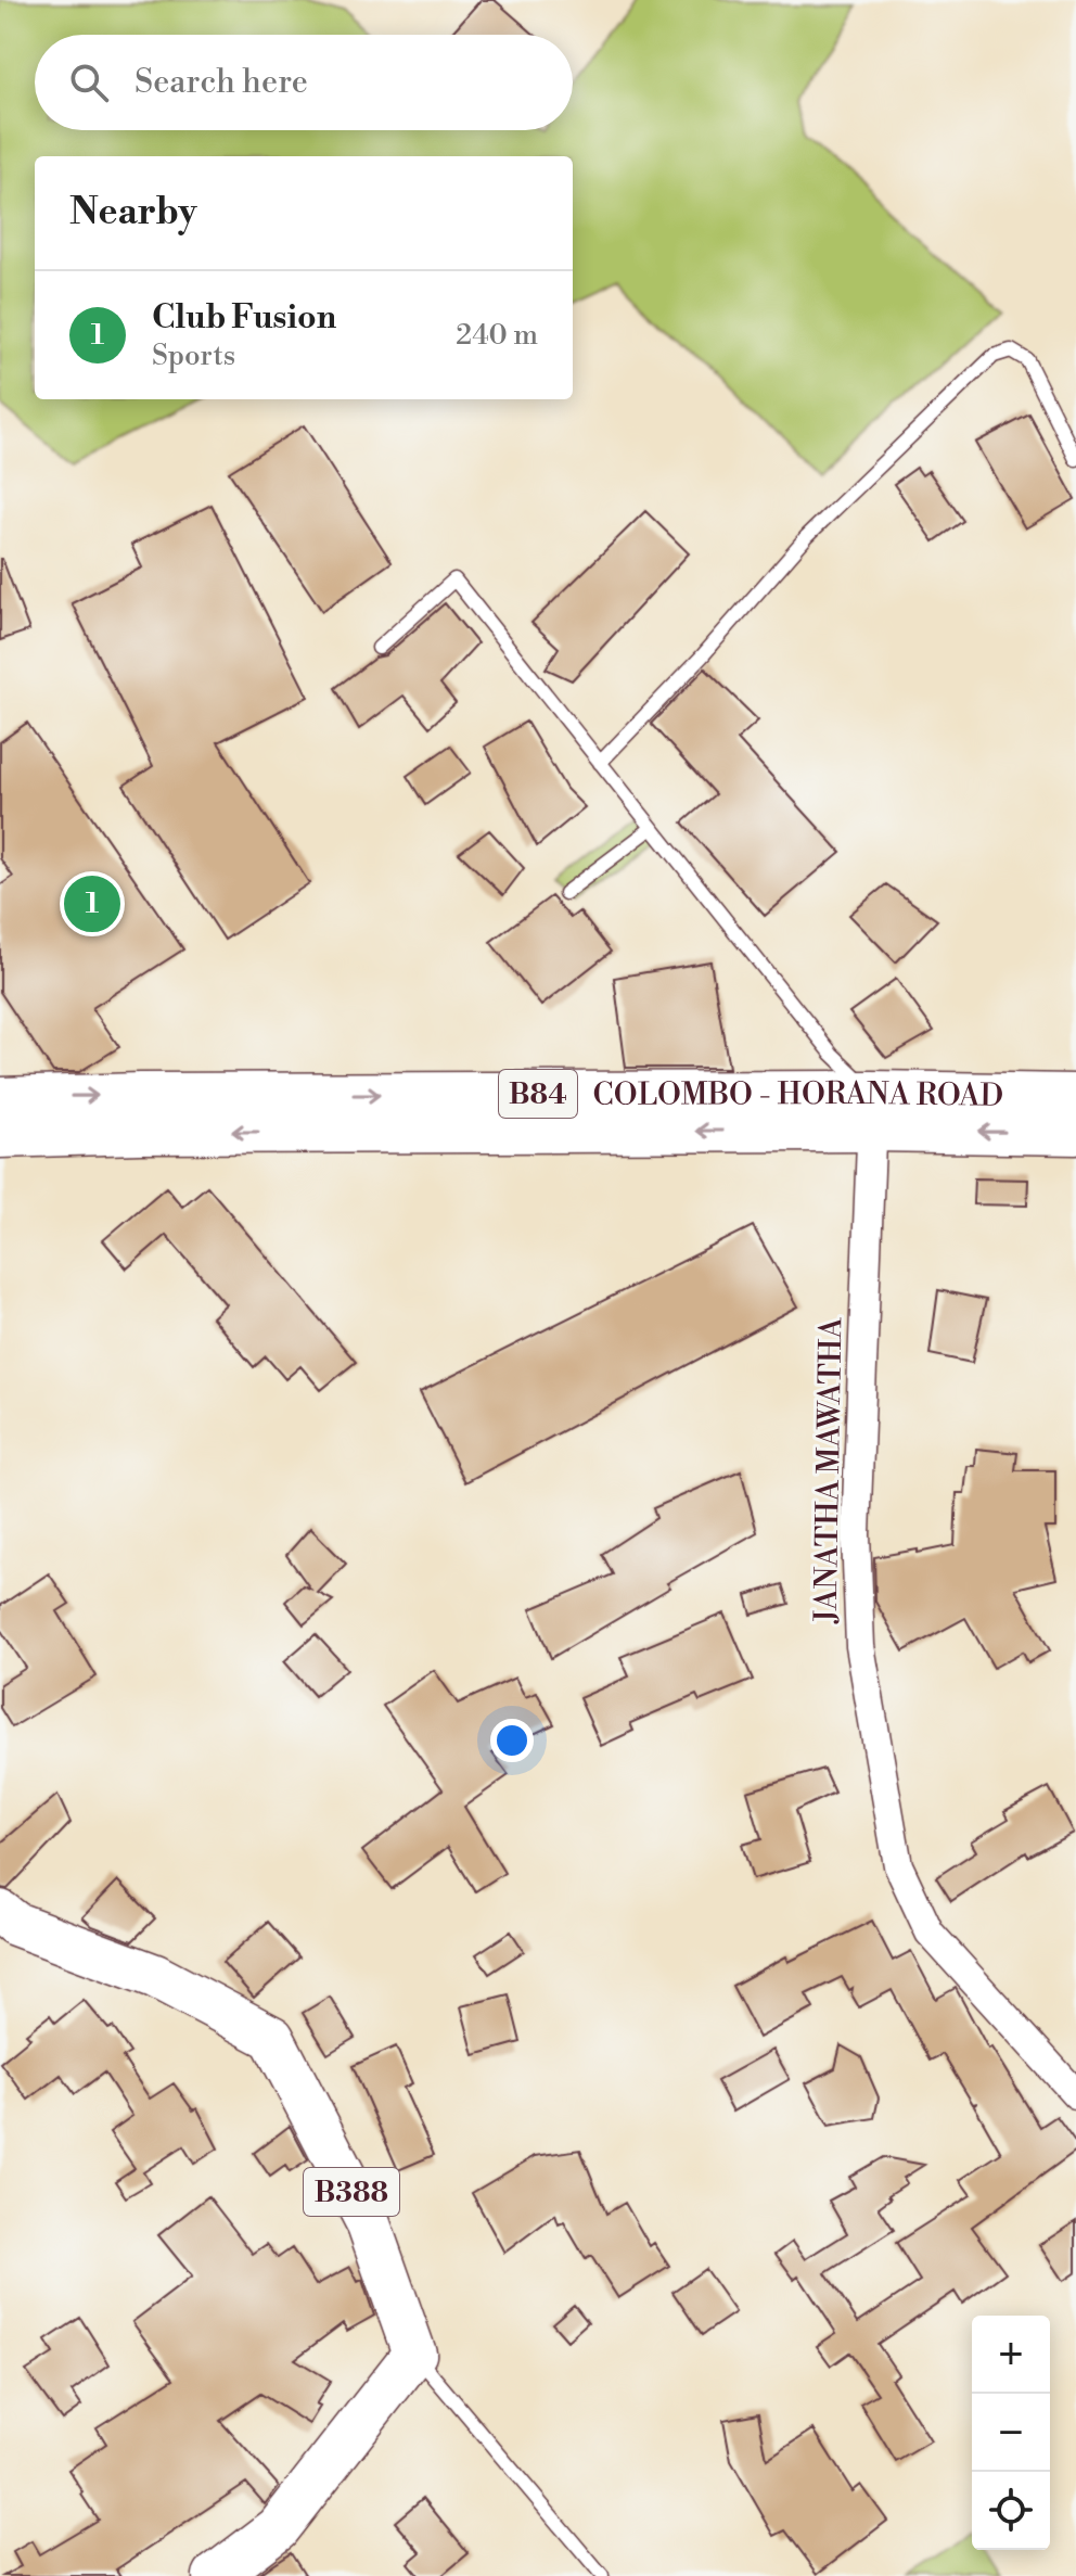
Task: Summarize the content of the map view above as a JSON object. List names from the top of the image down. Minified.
{"streets":{"main road":["B84","COLOMBO - HORANA ROAD","B388"],"street":["JANATHA MAWATHA"]},"crossings":[["COLOMBO - HORANA ROAD","JANATHA MAWATHA"]],"page":{"search":"Search here","heading":"Nearby","list":[{"mark":"1","name":"Club Fusion","note":"Sports","value":"240 m"}],"pins":"1","map_buttons":["+","−"]}}
